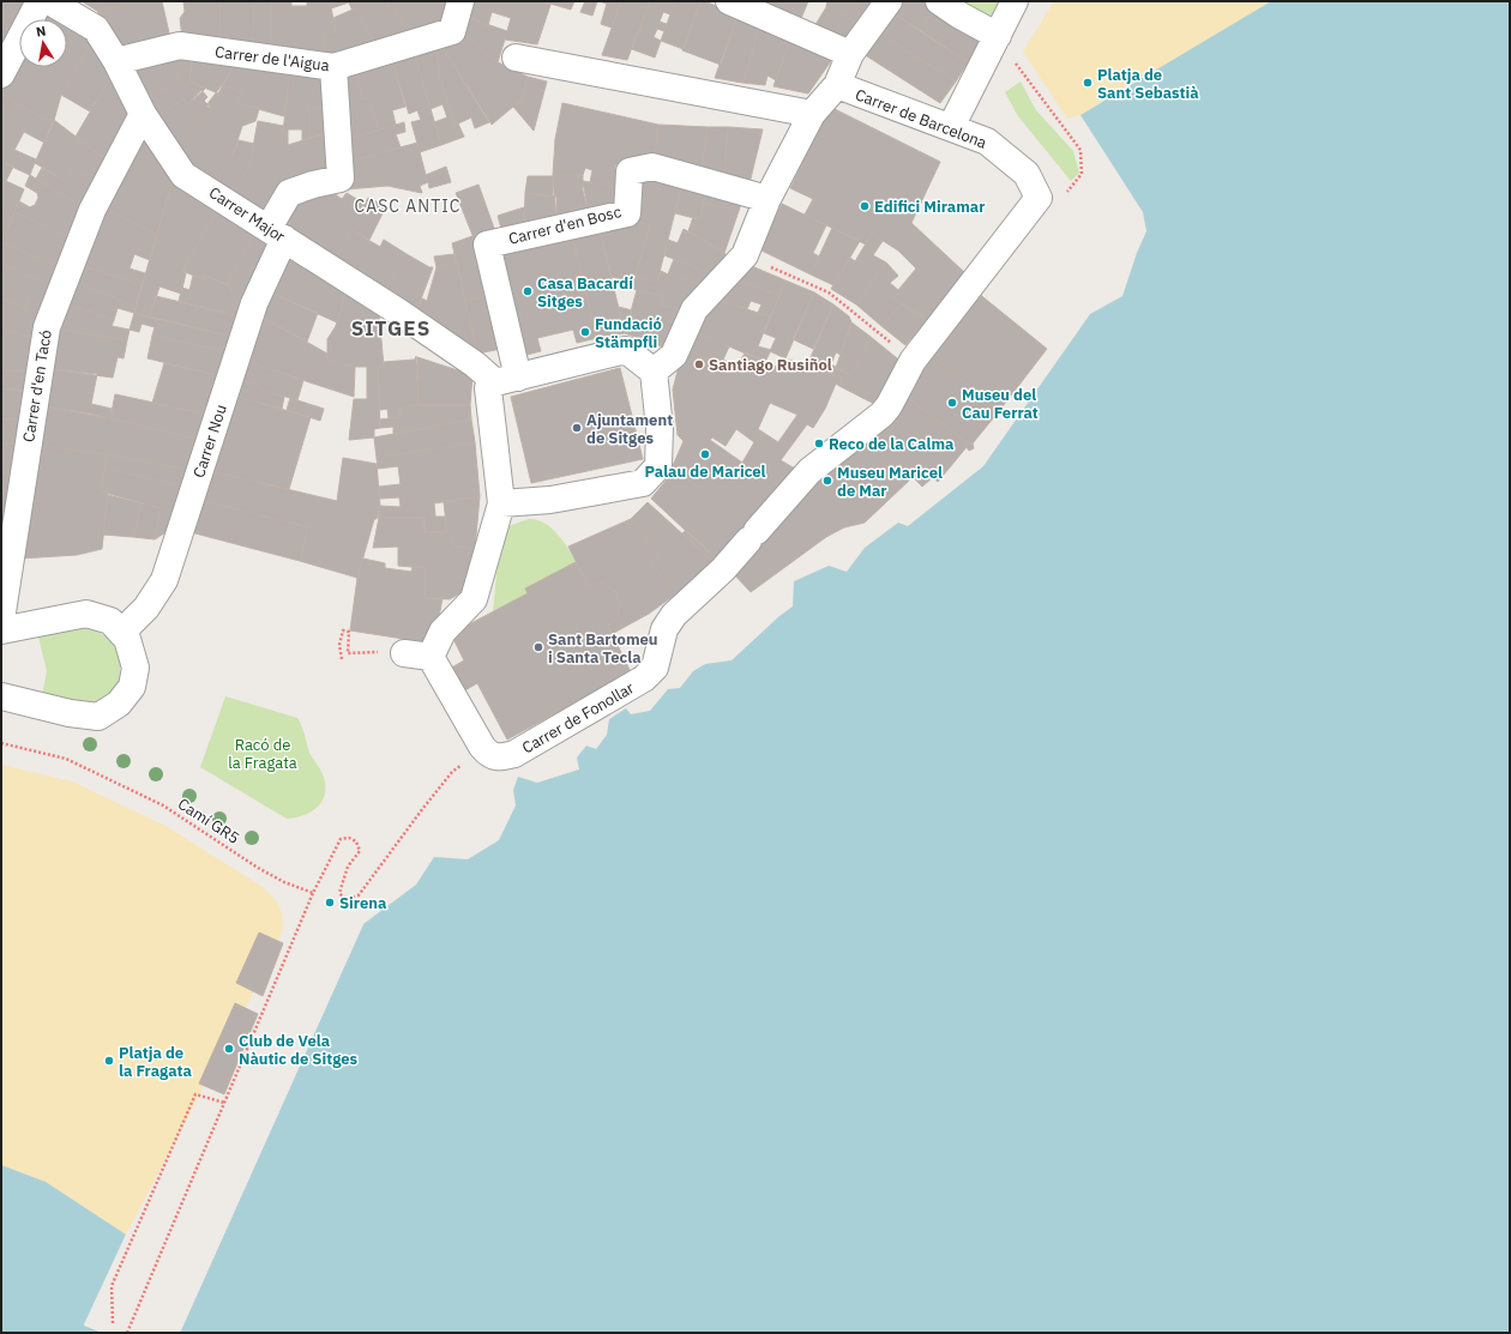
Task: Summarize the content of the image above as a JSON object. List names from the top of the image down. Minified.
{"streets":{"street":["Carrer de l'Aigua","Carrer de Barcelona","Carrer Major","Carrer d'en Bosc","Carrer d'en Tacó","Carrer Nou","Carrer de Fonollar"],"path":["Camí GR5"]},"crossings":[["Carrer de l'Aigua","Carrer Major"],["Carrer de l'Aigua","Carrer Nou"],["Carrer Major","Carrer d'en Bosc"],["Carrer Major","Carrer d'en Tacó"],["Carrer Major","Carrer Nou"]],"districts":["CASC ANTIC","SITGES"],"parks":["Racó de la Fragata"],"places":["Platja de Sant Sebastià","Edifici Miramar","Casa Bacardí Sitges","Fundació Stämpfli","Santiago Rusiñol","Museu del Cau Ferrat","Ajuntament de Sitges","Reco de la Calma","Palau de Maricel","Museu Maricel de Mar","Sant Bartomeu i Santa Tecla","Sirena","Club de Vela Nàutic de Sitges","Platja de la Fragata"],"north":"top"}
